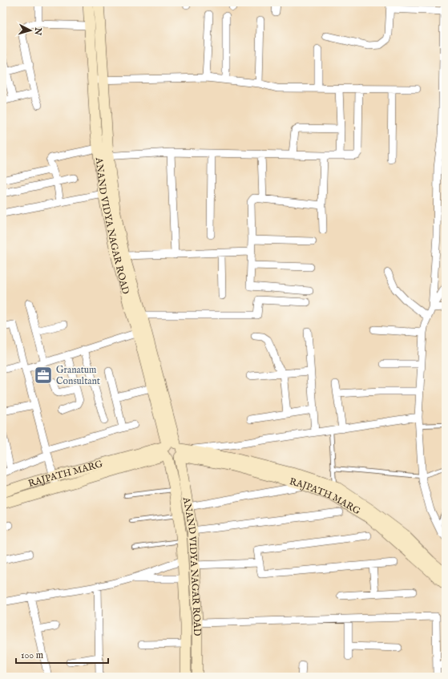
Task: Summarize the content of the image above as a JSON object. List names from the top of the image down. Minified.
{"streets":{"main road":["ANAND VIDYA NAGAR ROAD","RAJPATH MARG"]},"crossings":[["ANAND VIDYA NAGAR ROAD","RAJPATH MARG"]],"places":{"office":["Granatum Consultant"]},"scale_bar":"100 m","north":"right"}
